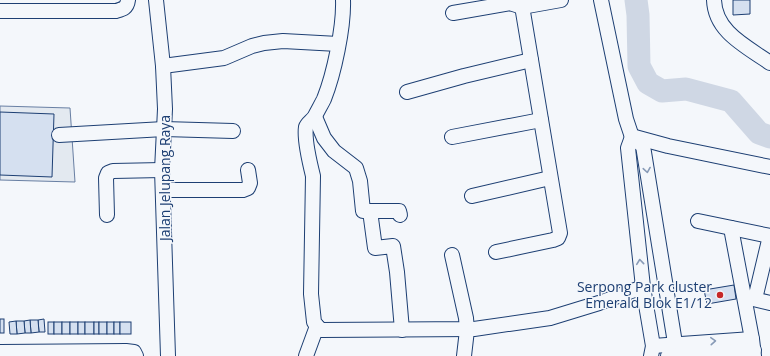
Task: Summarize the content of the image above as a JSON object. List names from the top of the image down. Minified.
{"streets":{"street":["Jalan Jelupang Raya"]},"places":["Serpong Park cluster Emerald Blok E1/12"]}
